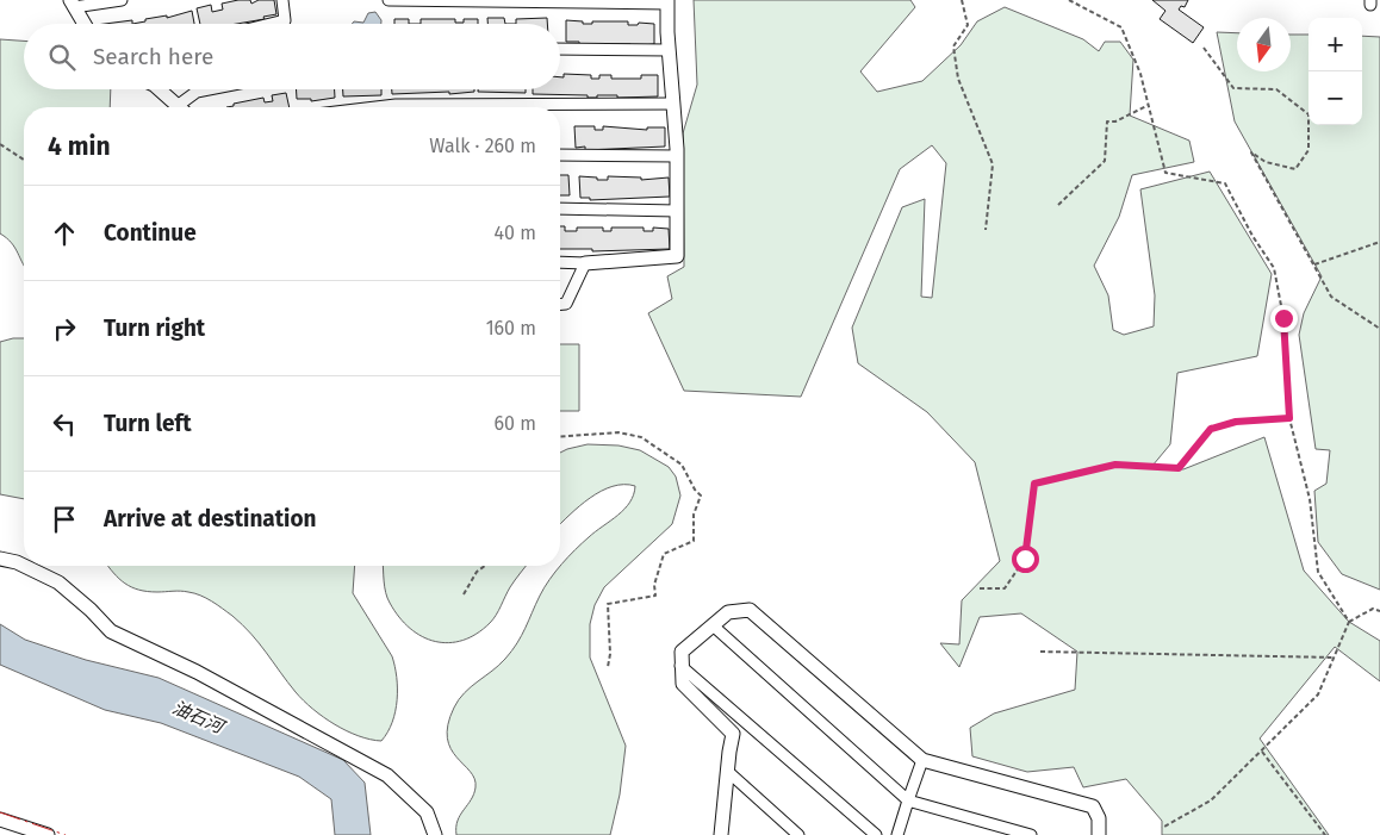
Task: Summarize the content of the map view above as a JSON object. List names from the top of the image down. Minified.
{"water":["油石河"],"north":"bottom","page":{"map_buttons":["+","−"],"search":"Search here","heading":["4 min","Walk · 260 m"],"list":[["Continue","40 m"],["Turn right","160 m"],["Turn left","60 m"],"Arrive at destination"]}}
